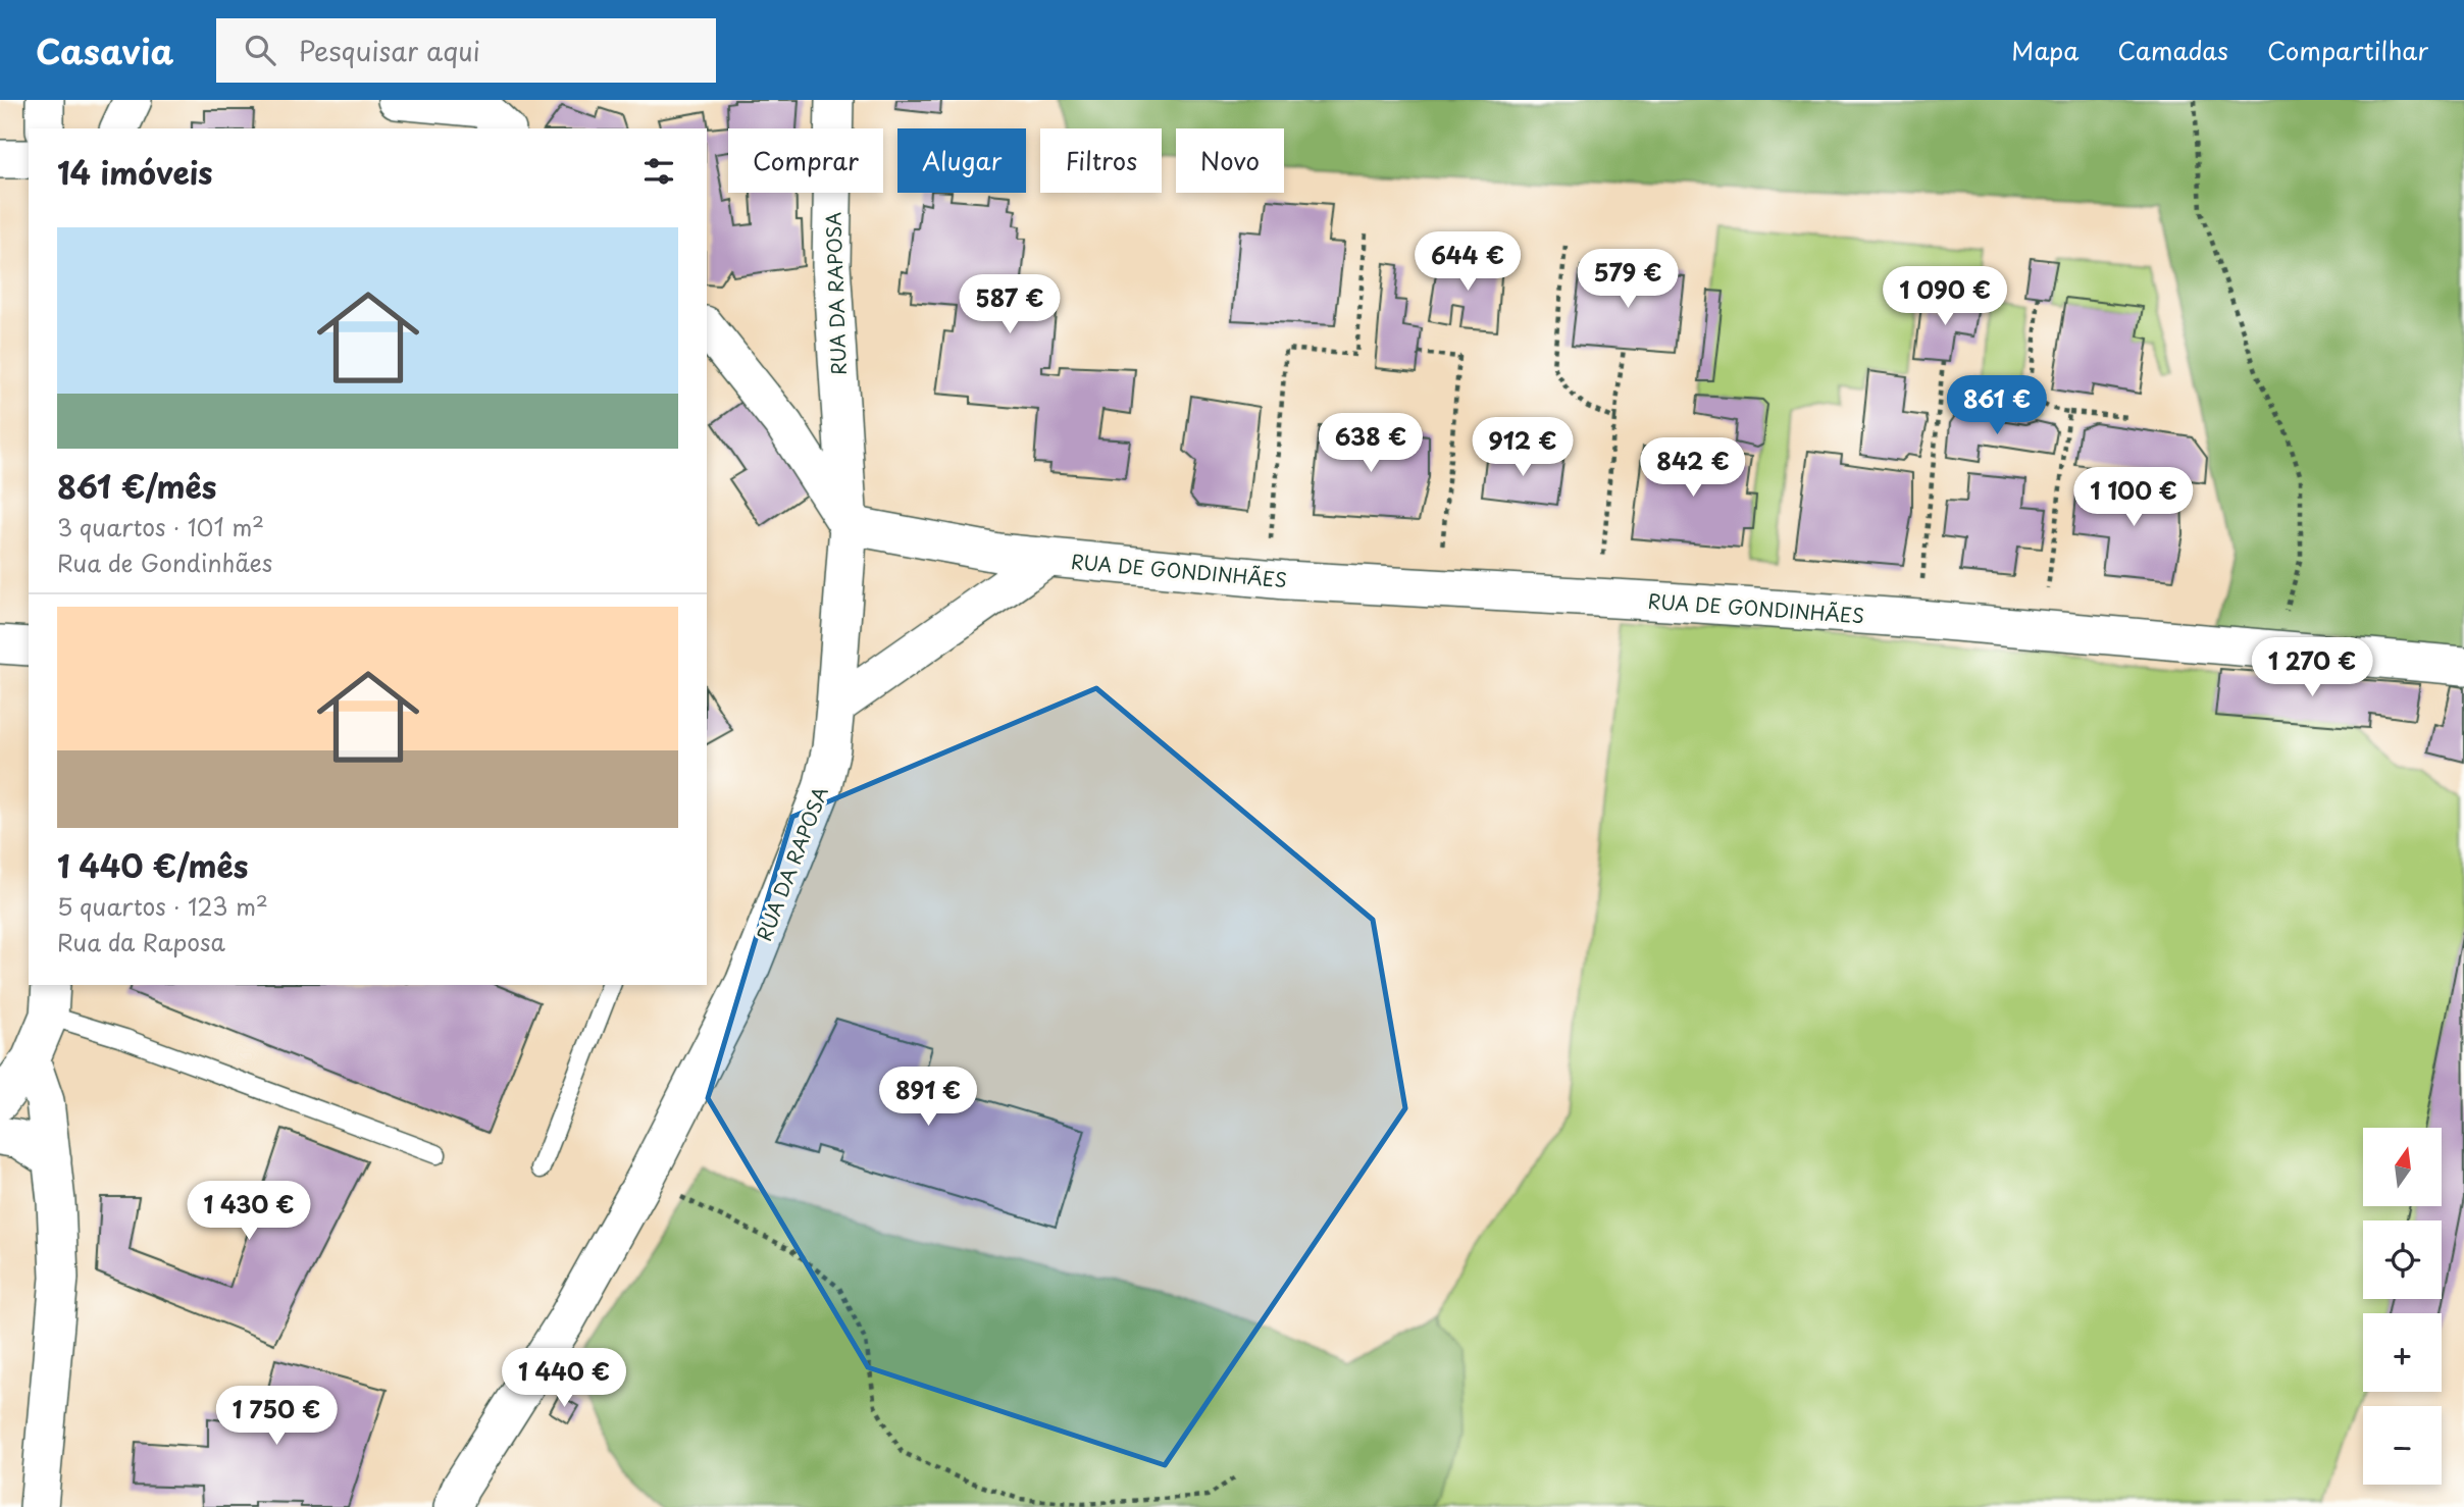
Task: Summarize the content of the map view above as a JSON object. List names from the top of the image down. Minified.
{"streets":{"street":["RUA DA RAPOSA","RUA DE GONDINHÃES"]},"crossings":[["RUA DA RAPOSA","RUA DE GONDINHÃES"]],"north":"top","page":{"header":"Casavia","search":"Pesquisar aqui","nav":["Mapa","Camadas","Compartilhar"],"chip":["Comprar","Alugar","Filtros","Novo"],"heading":"14 imóveis","list":[{"name":"861 €/mês","note":"3 quartos · 101 m² · Rua de Gondinhães"},{"name":"1 440 €/mês","note":"5 quartos · 123 m² · Rua da Raposa"}],"price":["644 €","579 €","1 090 €","587 €","861 €","638 €","912 €","842 €","1 100 €","1 270 €","891 €","1 430 €","1 440 €","1 750 €"],"map_buttons":["+","−"]}}
